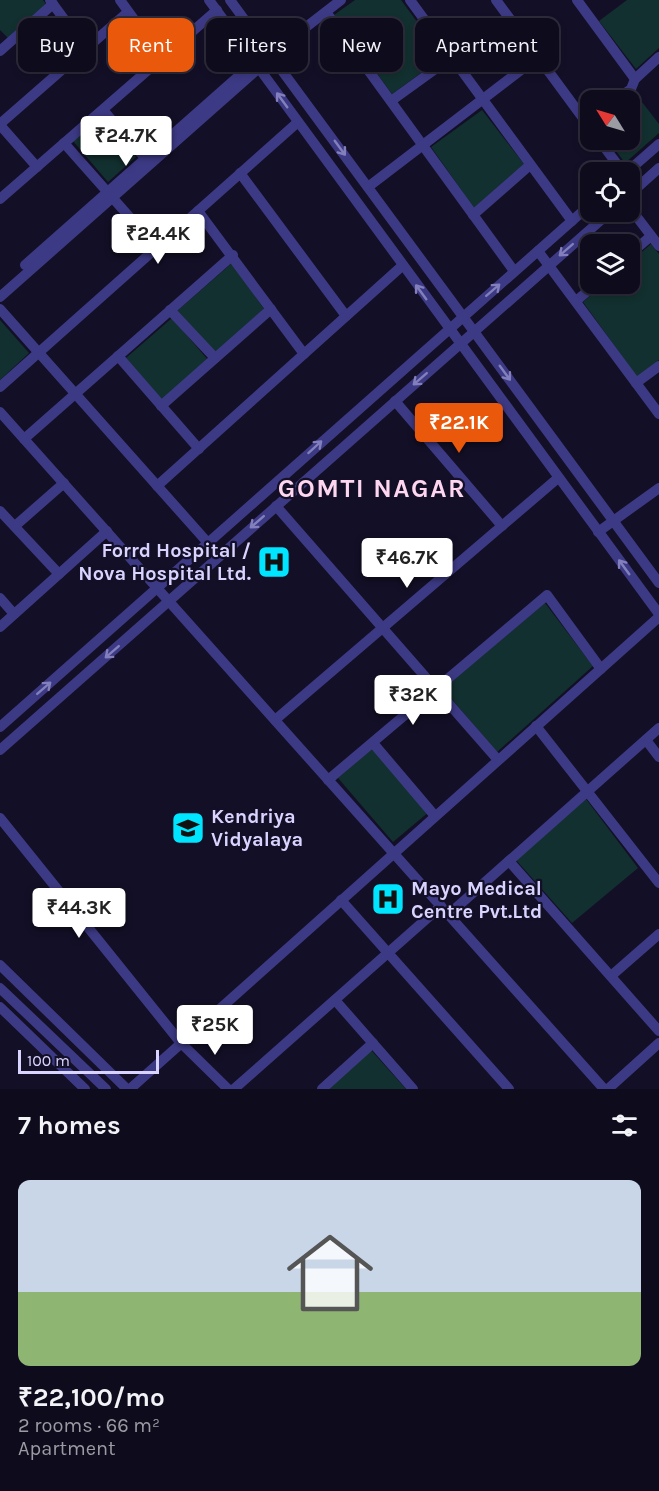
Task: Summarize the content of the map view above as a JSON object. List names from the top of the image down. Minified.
{"districts":["GOMTI NAGAR"],"places":{"hospital":["Forrd Hospital / Nova Hospital Ltd.","Mayo Medical Centre Pvt.Ltd"],"school or university":["Kendriya Vidyalaya"]},"scale_bar":"100 m","north":"top left","page":{"chip":["Buy","Rent","Filters","New","Apartment"],"price":["₹24.7K","₹24.4K","₹22.1K","₹46.7K","₹32K","₹44.3K","₹25K"],"scale":"100 m","heading":"7 homes","list":[{"name":"₹22,100/mo","note":"2 rooms · 66 m² · Apartment"}]}}
